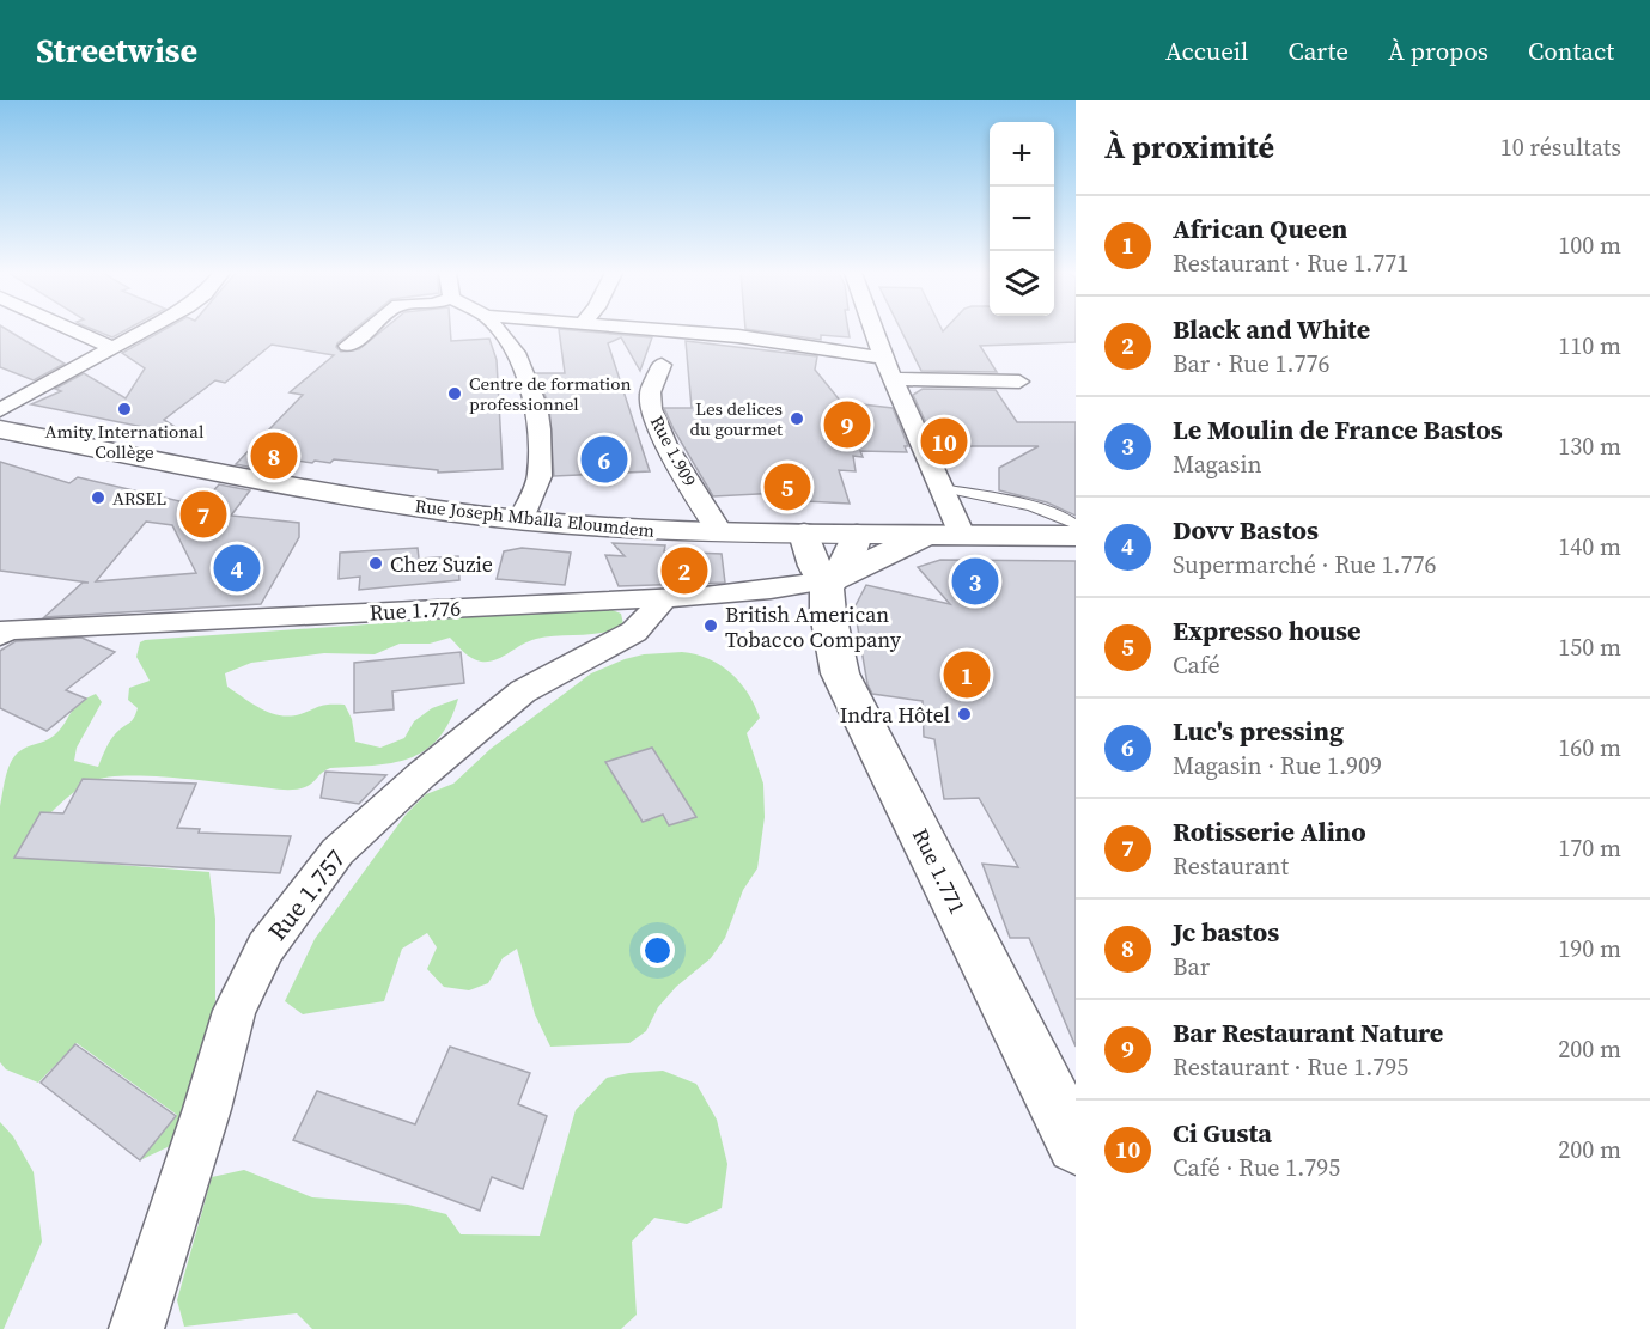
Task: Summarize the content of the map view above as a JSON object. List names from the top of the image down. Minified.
{"streets":{"main road":["Rue Joseph Mballa Eloumdem","Rue 1.771"],"street":["Rue 1.909","Rue 1.776","Rue 1.757"]},"crossings":[["Rue 1.909","Rue Joseph Mballa Eloumdem"],["Rue Joseph Mballa Eloumdem","Rue 1.771"],["Rue 1.776","Rue 1.771"],["Rue 1.776","Rue 1.757"]],"places":["Centre de formation professionnel","Amity International Collège","Les delices du gourmet","ARSEL","Chez Suzie","British American Tobacco Company","Indra Hôtel"],"page":{"header":"Streetwise","nav":["Accueil","Carte","À propos","Contact"],"heading":["À proximité","10 résultats"],"map_buttons":["+","−"],"list":[{"mark":"1","name":"African Queen","note":"Restaurant · Rue 1.771","value":"100 m"},{"mark":"2","name":"Black and White","note":"Bar · Rue 1.776","value":"110 m"},{"mark":"3","name":"Le Moulin de France Bastos","note":"Magasin","value":"130 m"},{"mark":"4","name":"Dovv Bastos","note":"Supermarché · Rue 1.776","value":"140 m"},{"mark":"5","name":"Expresso house","note":"Café","value":"150 m"},{"mark":"6","name":"Luc's pressing","note":"Magasin · Rue 1.909","value":"160 m"},{"mark":"7","name":"Rotisserie Alino","note":"Restaurant","value":"170 m"},{"mark":"8","name":"Jc bastos","note":"Bar","value":"190 m"},{"mark":"9","name":"Bar Restaurant Nature","note":"Restaurant · Rue 1.795","value":"200 m"},{"mark":"10","name":"Ci Gusta","note":"Café · Rue 1.795","value":"200 m"}],"pins":["9","10","8","6","5","7","4","2","3","1"]}}
